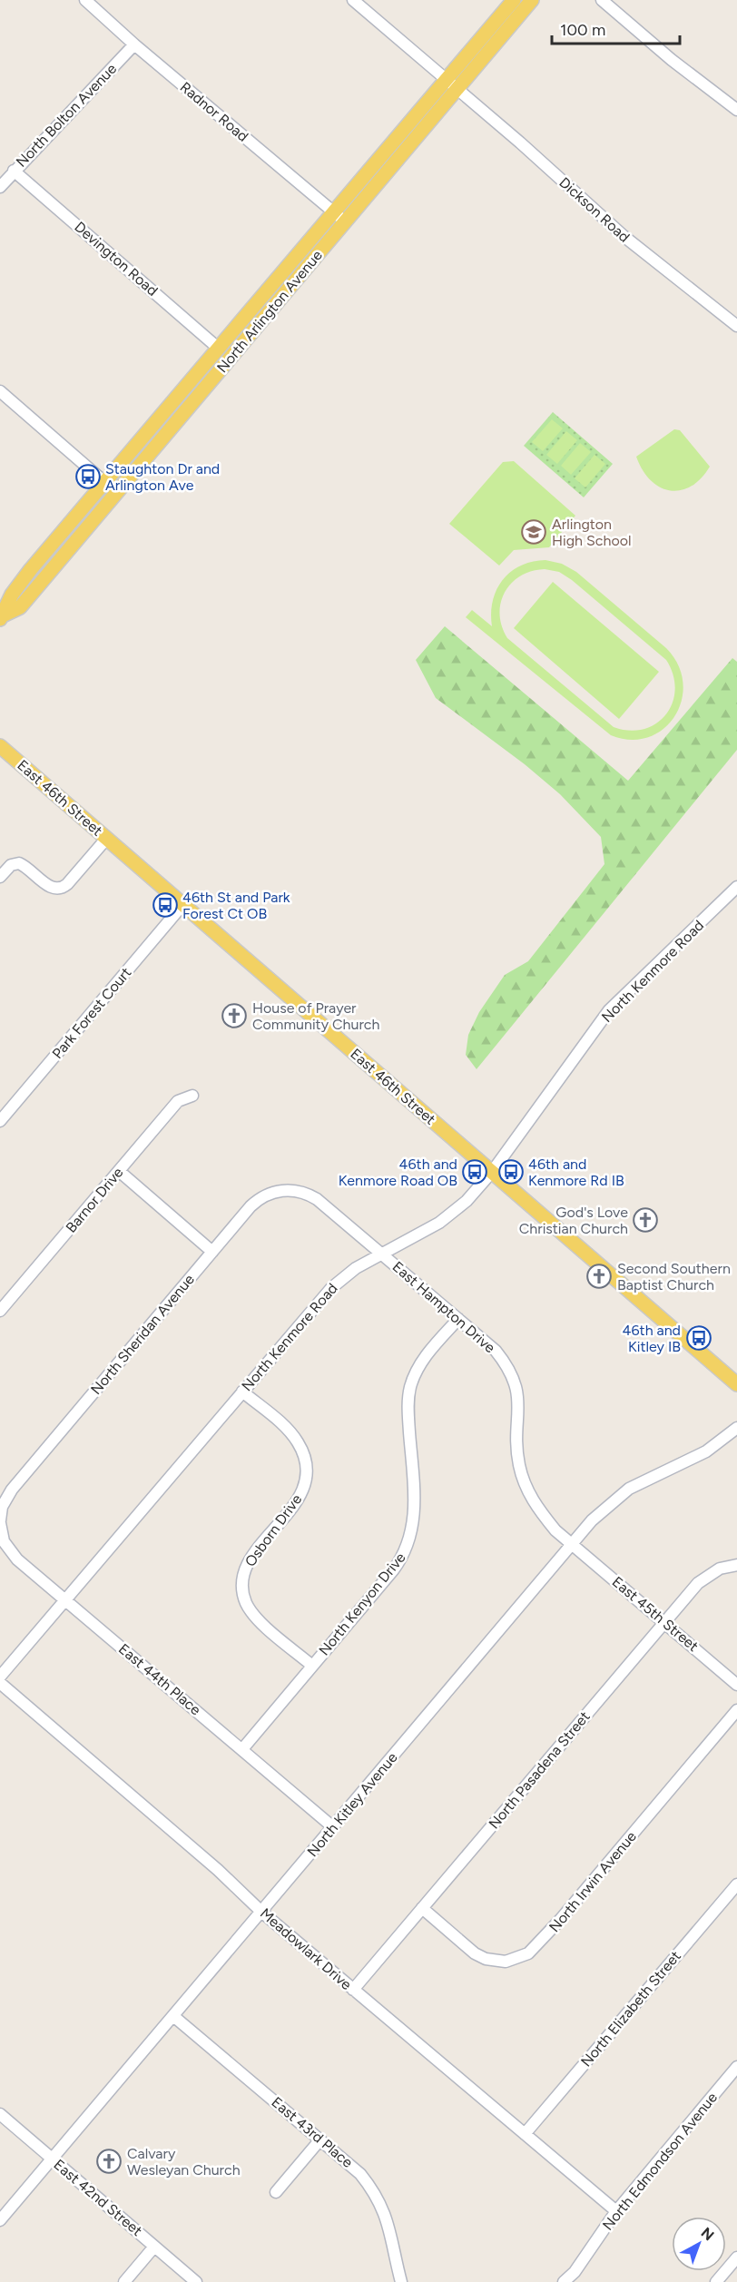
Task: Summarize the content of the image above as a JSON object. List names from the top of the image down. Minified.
{"streets":{"main road":["North Arlington Avenue","East 46th Street"],"street":["Radnor Road","North Bolton Avenue","Dickson Road","Devington Road","North Kenmore Road","Park Forest Court","Barnor Drive","East Hampton Drive","North Sheridan Avenue","Osborn Drive","North Kenyon Drive","East 45th Street","East 44th Place","North Pasadena Street","North Kitley Avenue","North Irwin Avenue","Meadowlark Drive","North Elizabeth Street","East 43rd Place","North Edmondson Avenue","East 42nd Street"]},"crossings":[["Radnor Road","North Bolton Avenue"],["Radnor Road","North Arlington Avenue"],["North Bolton Avenue","Devington Road"],["Dickson Road","North Arlington Avenue"],["Devington Road","North Arlington Avenue"],["East 46th Street","North Kenmore Road"],["East 46th Street","Park Forest Court"],["North Kenmore Road","East Hampton Drive"],["North Kenmore Road","Osborn Drive"],["North Kenmore Road","East 44th Place"],["East Hampton Drive","North Sheridan Avenue"],["East Hampton Drive","North Kenyon Drive"],["East Hampton Drive","East 45th Street"],["East Hampton Drive","North Kitley Avenue"],["North Sheridan Avenue","East 44th Place"],["Osborn Drive","North Kenyon Drive"],["North Kenyon Drive","East 44th Place"],["East 45th Street","North Pasadena Street"],["East 45th Street","North Kitley Avenue"],["East 44th Place","North Kitley Avenue"],["North Pasadena Street","North Irwin Avenue"],["North Pasadena Street","Meadowlark Drive"],["North Kitley Avenue","Meadowlark Drive"],["North Kitley Avenue","East 43rd Place"],["North Kitley Avenue","East 42nd Street"],["Meadowlark Drive","North Elizabeth Street"],["Meadowlark Drive","North Edmondson Avenue"]],"places":{"bus stop":["Staughton Dr and Arlington Ave","46th St and Park Forest Ct OB","46th and Kenmore Road OB","46th and Kenmore Rd IB","46th and Kitley IB"],"school or university":["Arlington High School"],"church":["House of Prayer Community Church","God's Love Christian Church","Second Southern Baptist Church","Calvary Wesleyan Church"]},"scale_bar":"100 m","north":"top right"}
